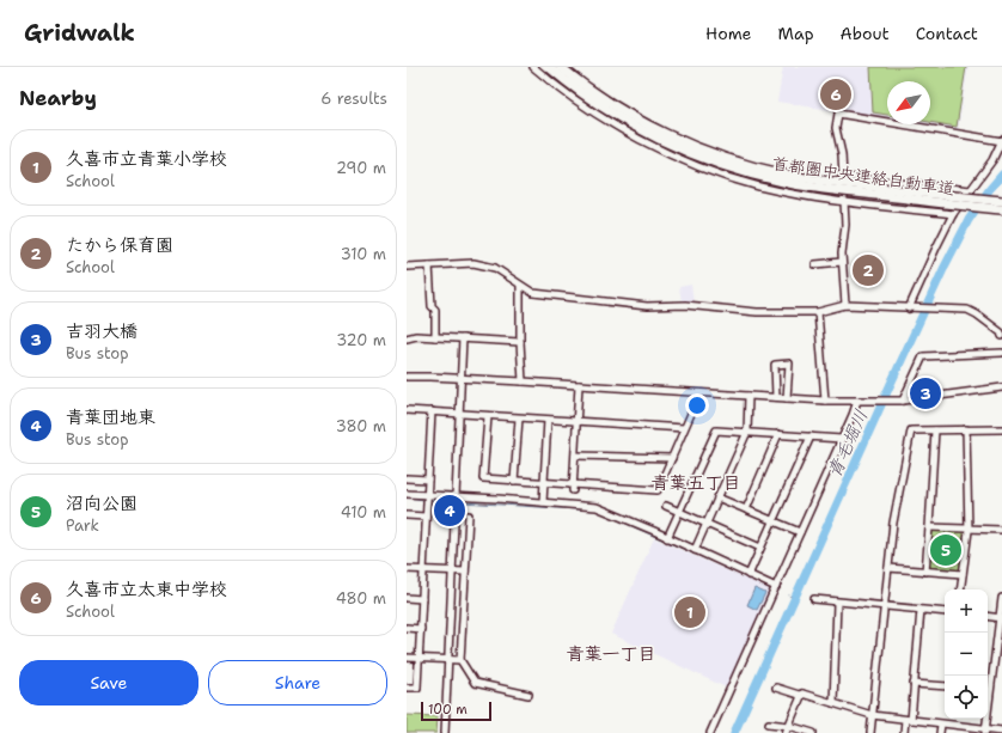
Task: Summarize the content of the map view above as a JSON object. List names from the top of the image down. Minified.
{"streets":{"highway":["首都圏中央連絡自動車道"]},"districts":["青葉五丁目","青葉一丁目"],"water":["青毛堀川"],"scale_bar":"100 m","north":"bottom left","page":{"header":"Gridwalk","nav":["Home","Map","About","Contact"],"heading":["Nearby","6 results"],"pins":["6","2","3","4","5","1"],"list":[{"mark":"1","name":"久喜市立青葉小学校","note":"School","value":"290 m"},{"mark":"2","name":"たから保育園","note":"School","value":"310 m"},{"mark":"3","name":"吉羽大橋","note":"Bus stop","value":"320 m"},{"mark":"4","name":"青葉団地東","note":"Bus stop","value":"380 m"},{"mark":"5","name":"沼向公園","note":"Park","value":"410 m"},{"mark":"6","name":"久喜市立太東中学校","note":"School","value":"480 m"}],"map_buttons":["+","−"],"buttons":["Save","Share"],"scale":"100 m"}}
